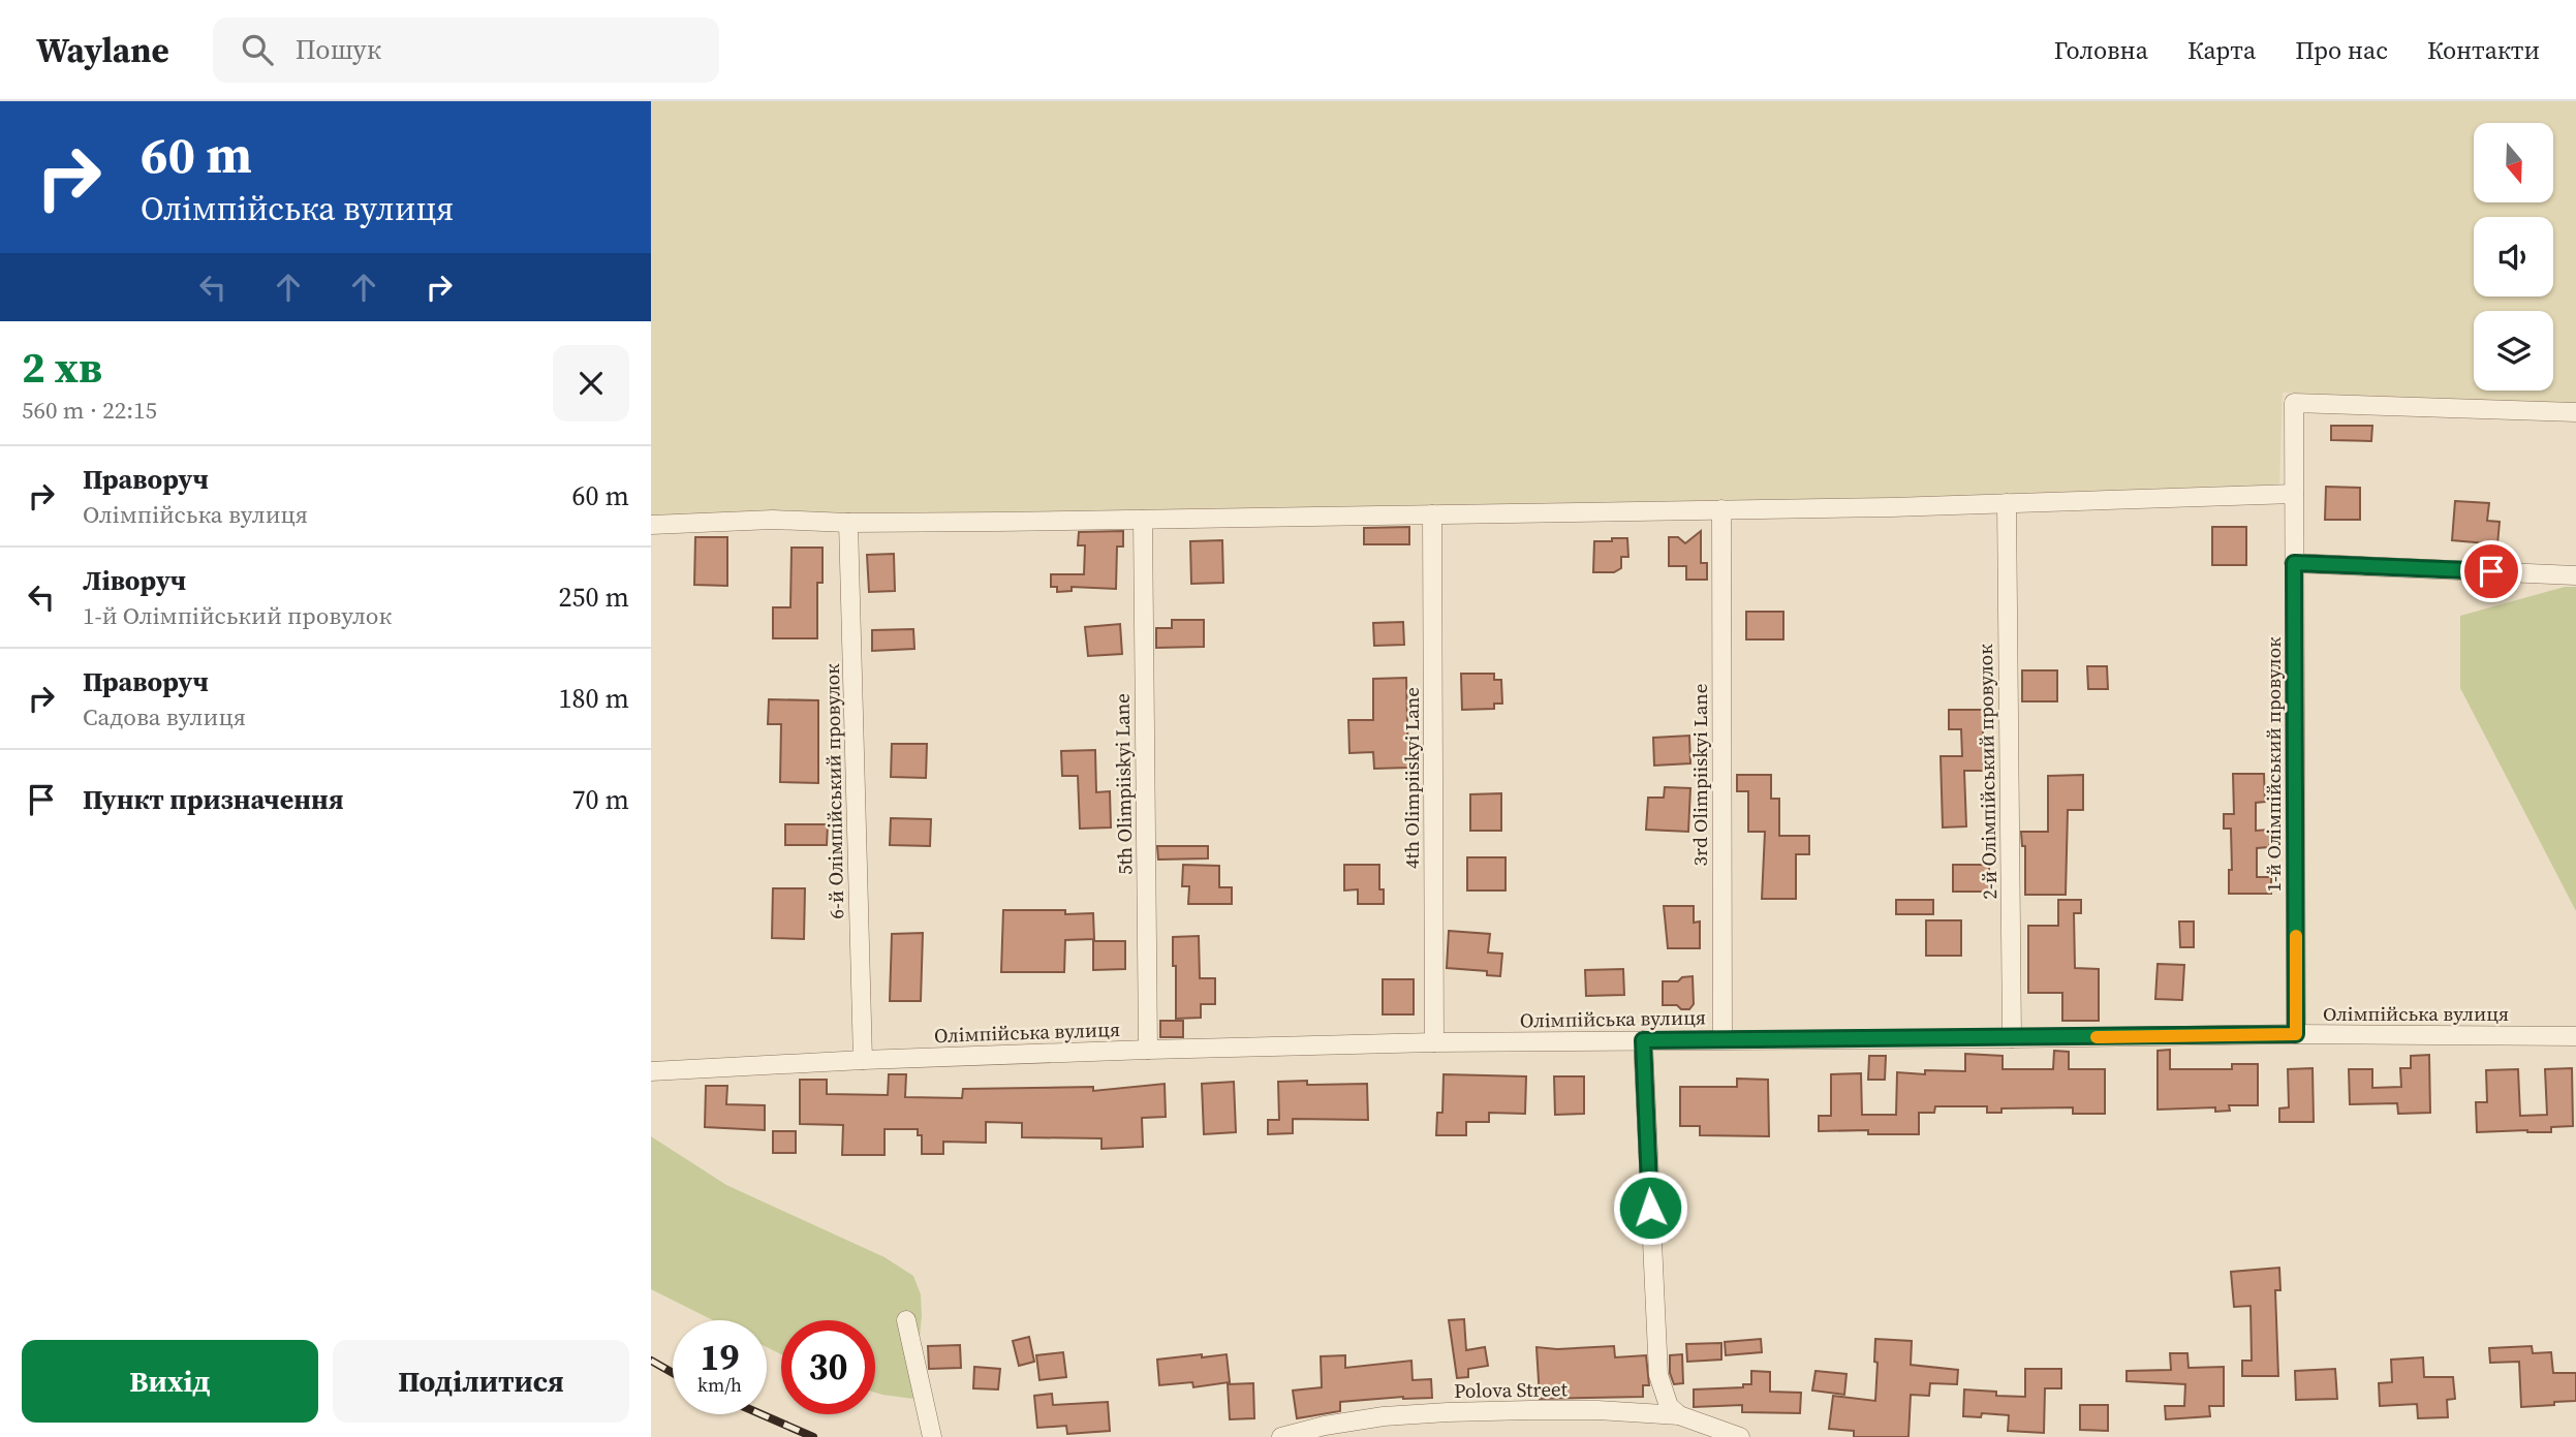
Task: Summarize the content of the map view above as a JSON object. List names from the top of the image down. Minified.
{"streets":{"street":["1-й Олімпійський провулок","2-й Олімпійський провулок","3rd Olimpiiskyi Lane","4th Olimpiiskyi Lane","5th Olimpiiskyi Lane","6-й Олімпійський провулок","Олімпійська вулиця","Polova Street"]},"crossings":[["1-й Олімпійський провулок","Олімпійська вулиця"],["2-й Олімпійський провулок","Олімпійська вулиця"],["3rd Olimpiiskyi Lane","Олімпійська вулиця"],["4th Olimpiiskyi Lane","Олімпійська вулиця"],["5th Olimpiiskyi Lane","Олімпійська вулиця"],["6-й Олімпійський провулок","Олімпійська вулиця"]],"north":"bottom","page":{"header":"Waylane","search":"Пошук","nav":["Головна","Карта","Про нас","Контакти"],"turn":["60 m","Олімпійська вулиця"],"heading":["2 хв","560 m · 22:15"],"list":[{"name":"Праворуч","note":"Олімпійська вулиця","value":"60 m"},{"name":"Ліворуч","note":"1-й Олімпійський провулок","value":"250 m"},{"name":"Праворуч","note":"Садова вулиця","value":"180 m"},{"name":"Пункт призначення","value":"70 m"}],"speed":"19 km/h","limit":"30","buttons":["Вихід","Поділитися"]}}
